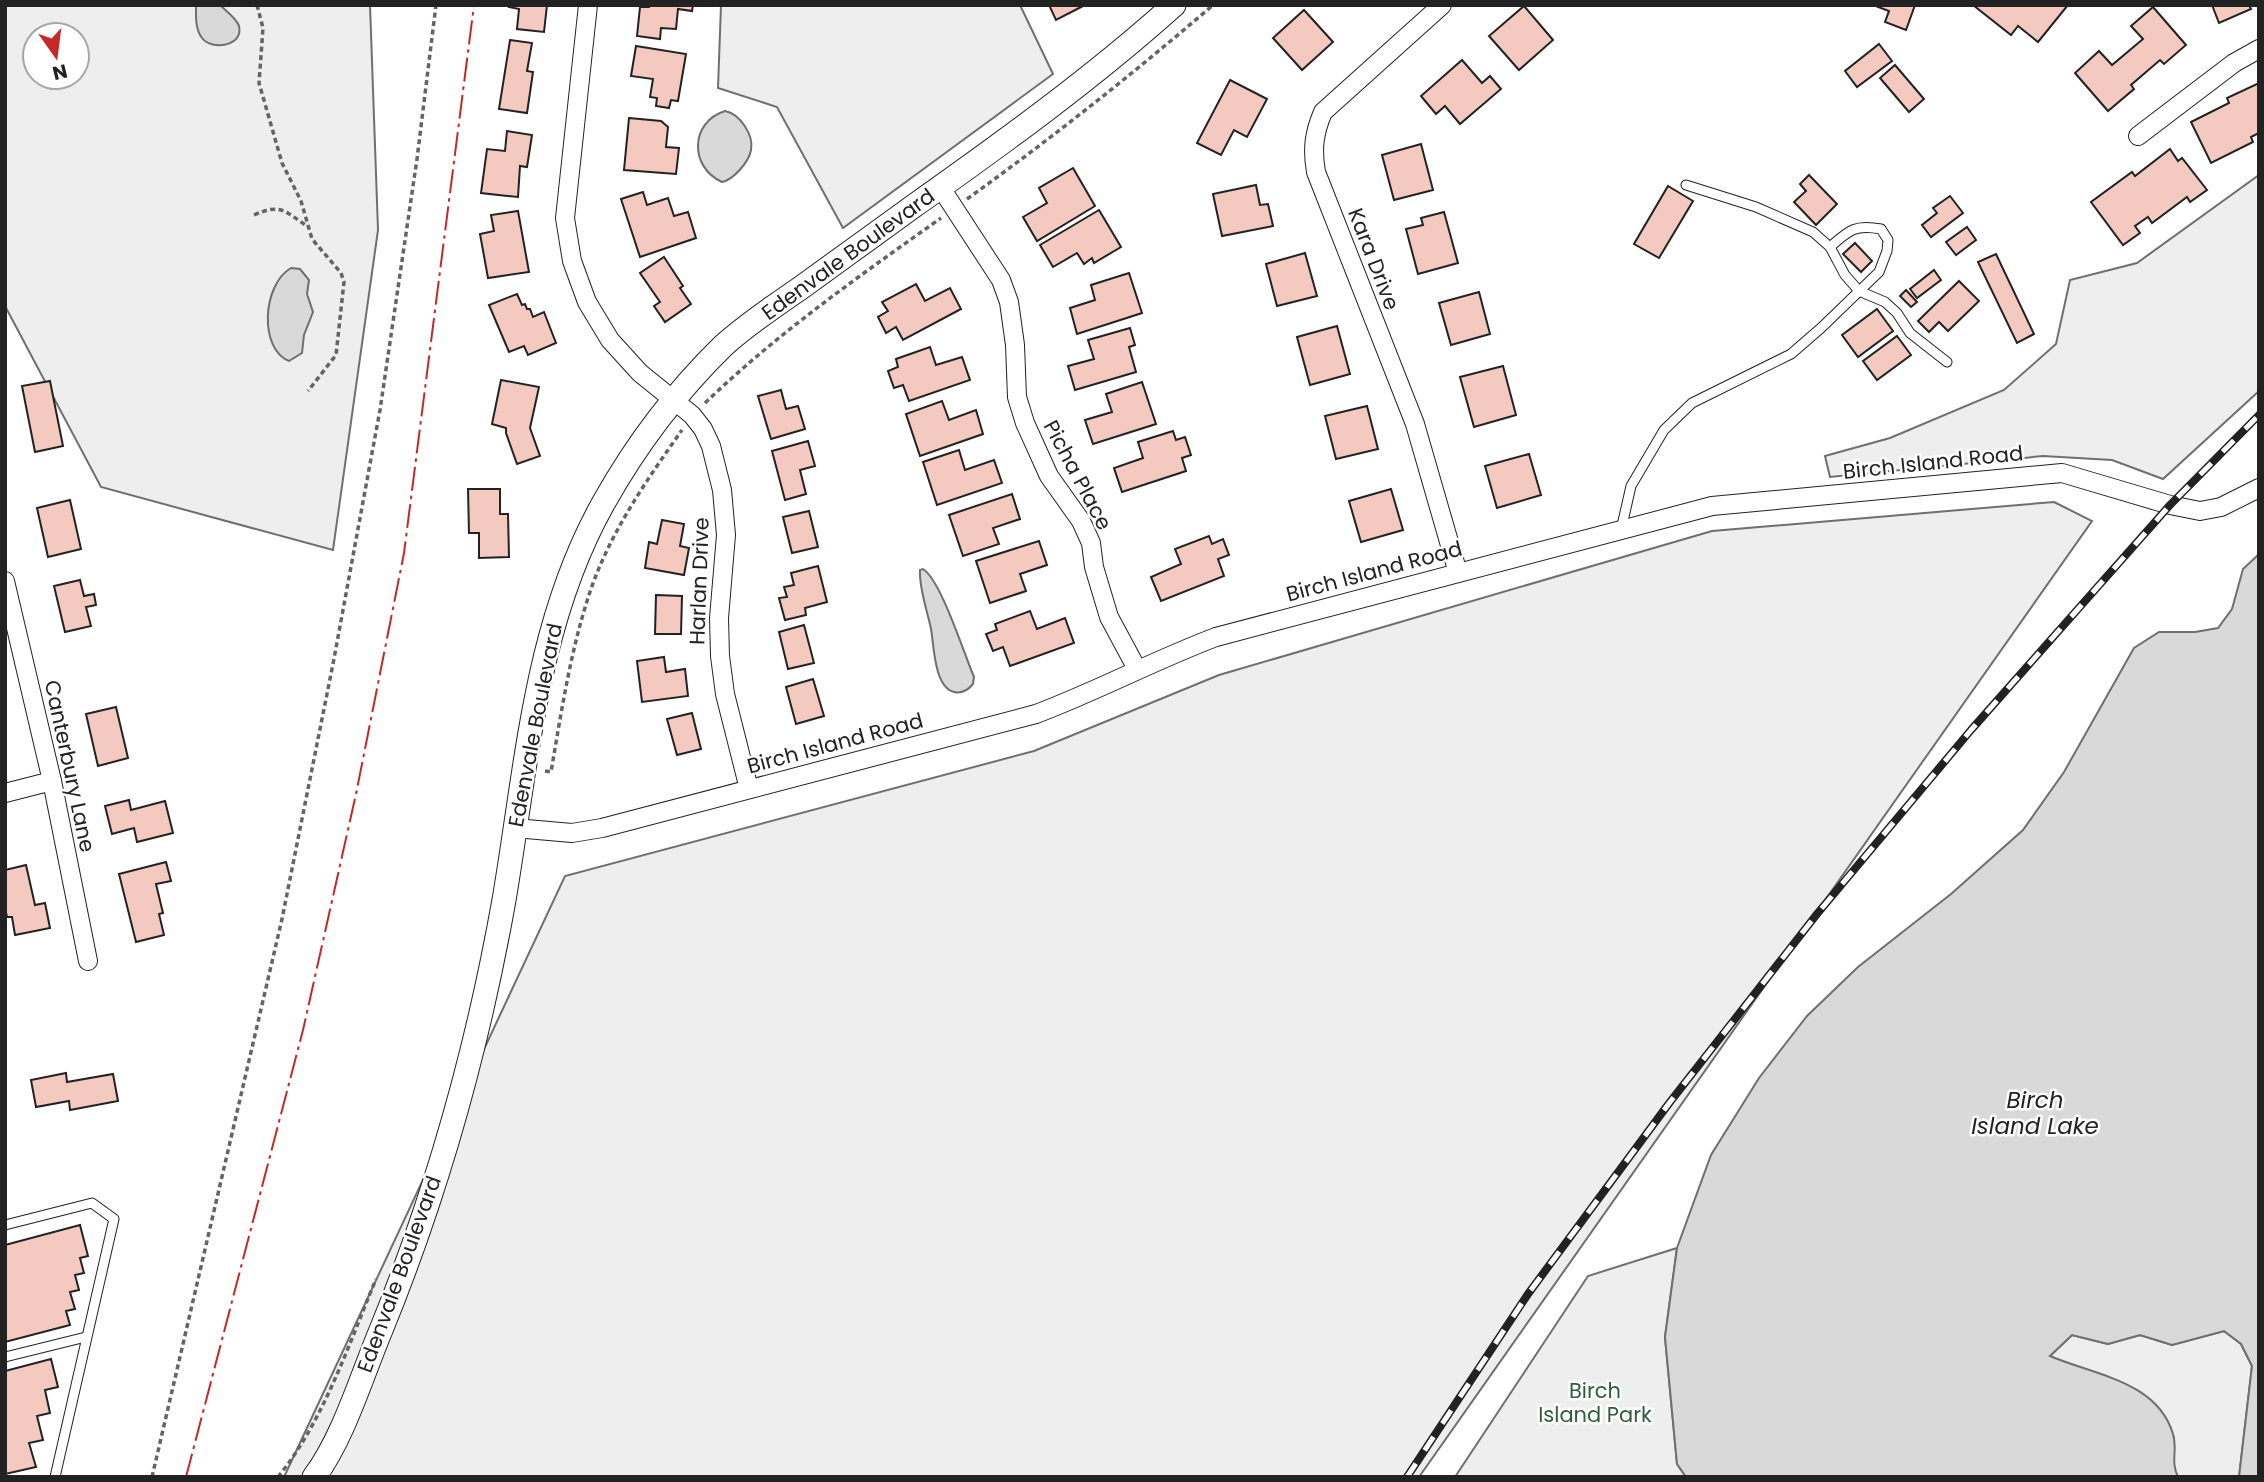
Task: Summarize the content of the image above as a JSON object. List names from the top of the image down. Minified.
{"streets":{"street":["Edenvale Boulevard","Kara Drive","Birch Island Road","Picha Place","Harlan Drive","Canterbury Lane"]},"crossings":[["Edenvale Boulevard","Birch Island Road"],["Edenvale Boulevard","Picha Place"],["Edenvale Boulevard","Harlan Drive"],["Kara Drive","Birch Island Road"],["Birch Island Road","Picha Place"],["Birch Island Road","Harlan Drive"]],"water":["Birch Island Lake"],"parks":["Birch Island Park"],"north":"bottom"}
